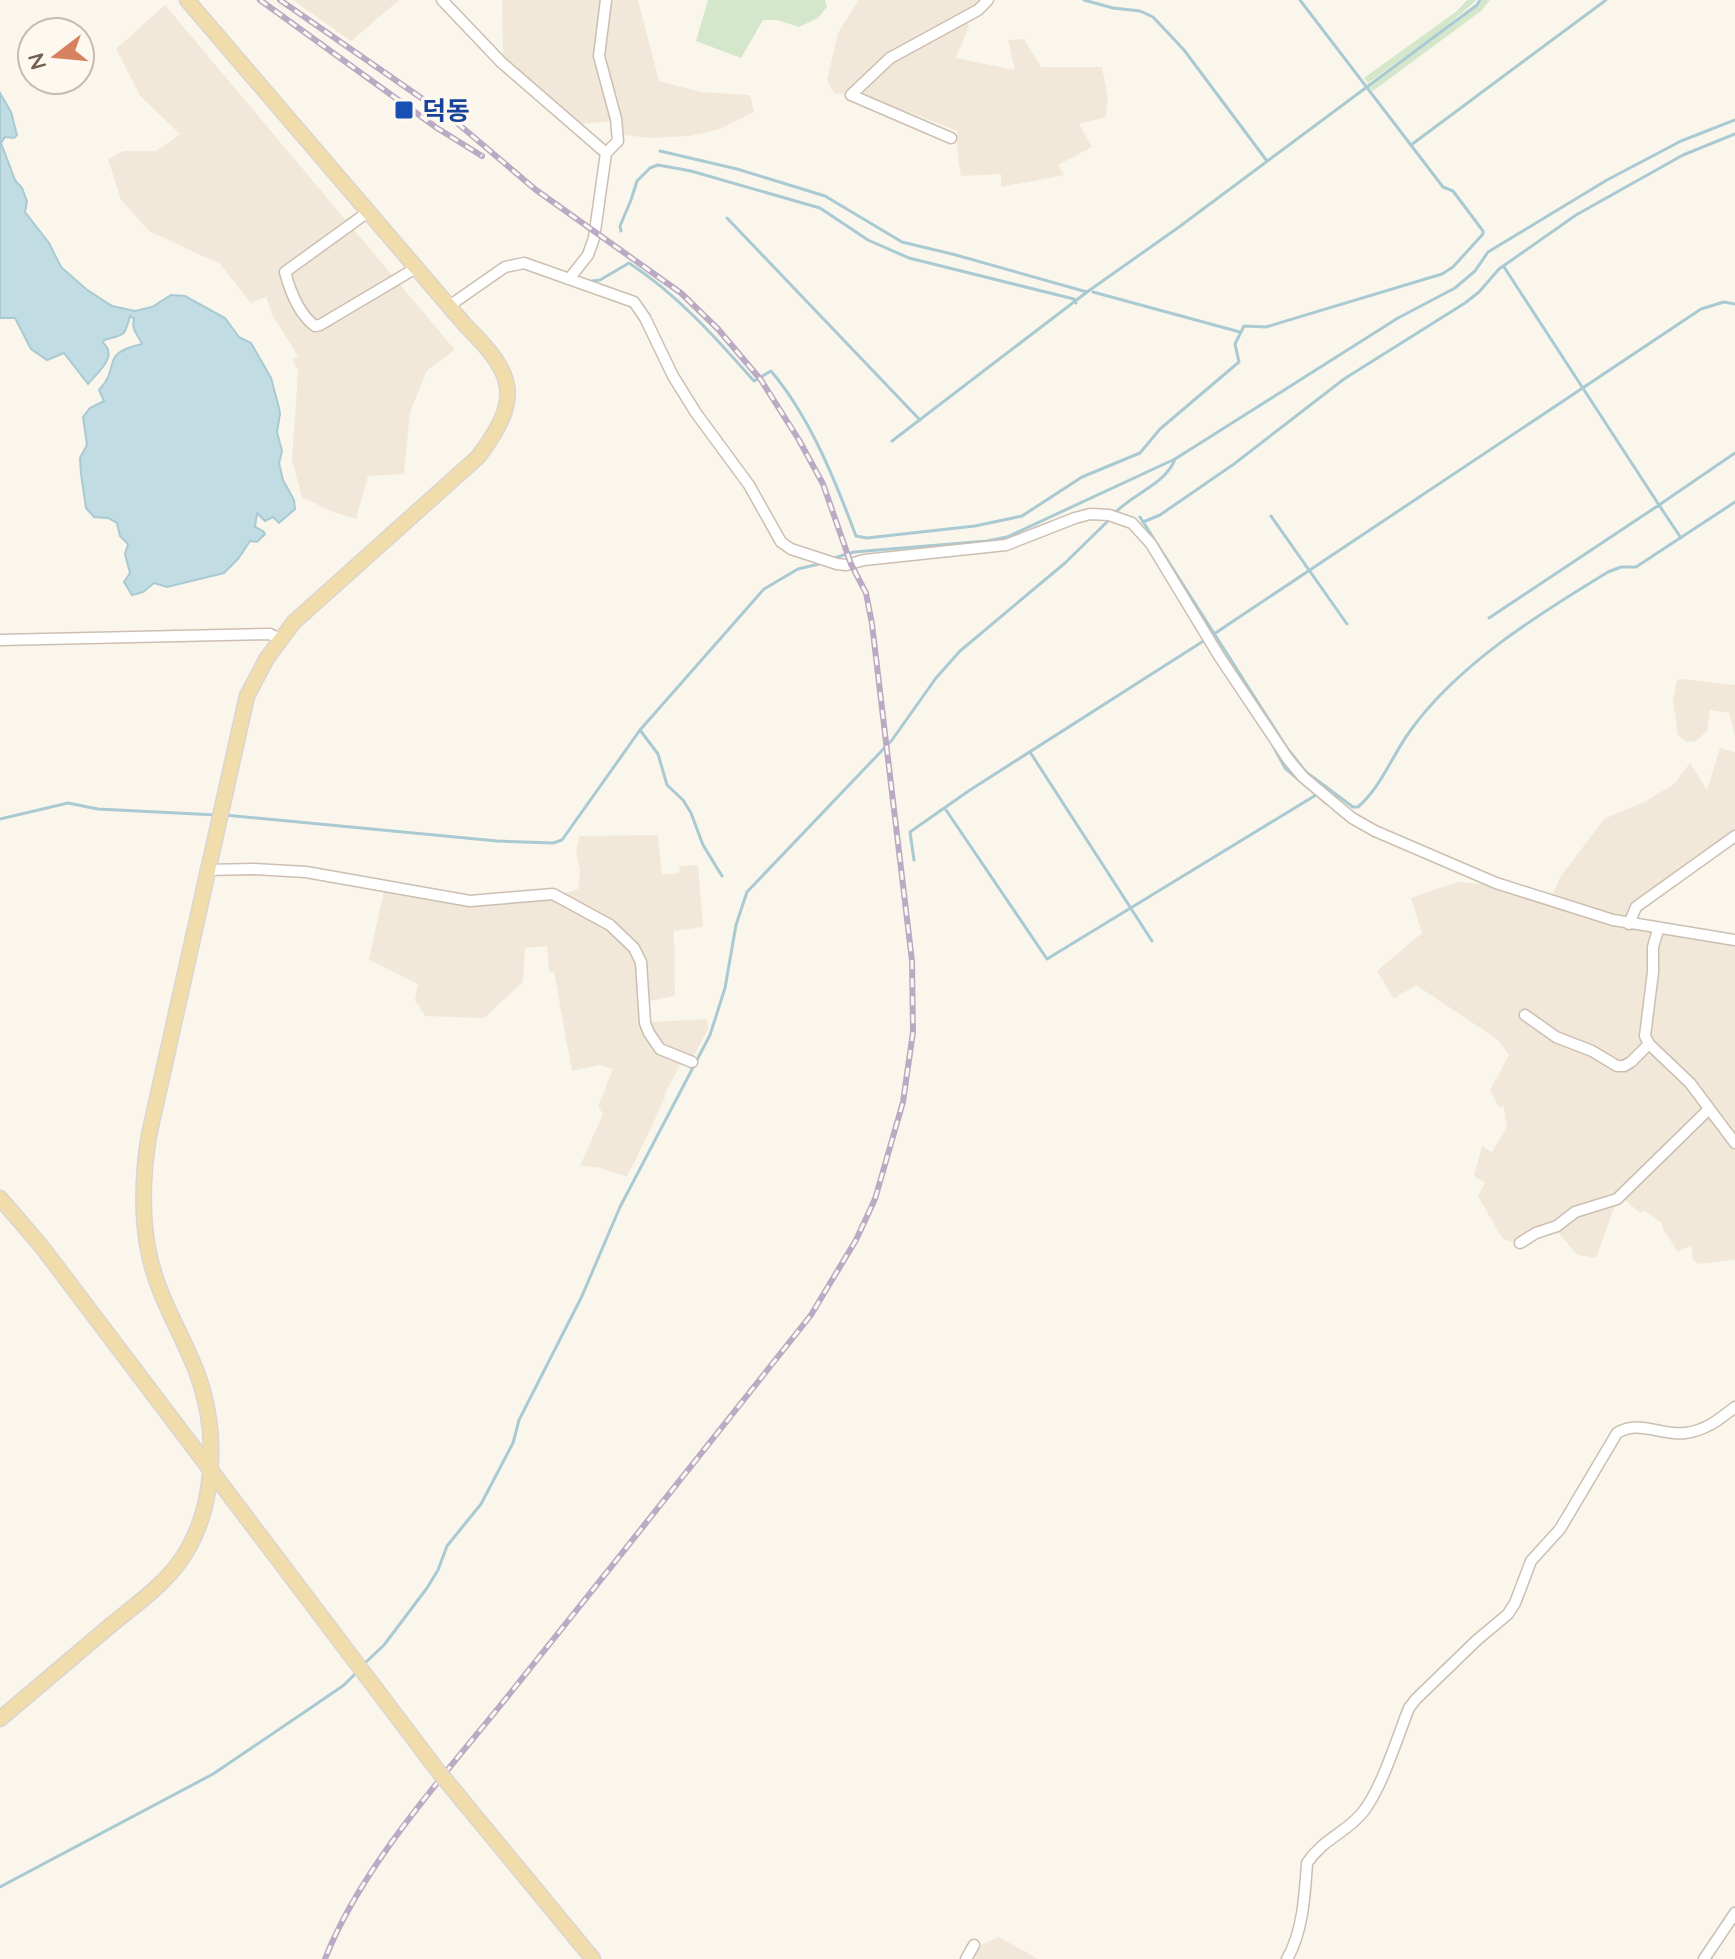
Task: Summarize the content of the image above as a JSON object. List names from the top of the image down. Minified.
{"places":{"transit":["덕동"]},"north":"left"}
